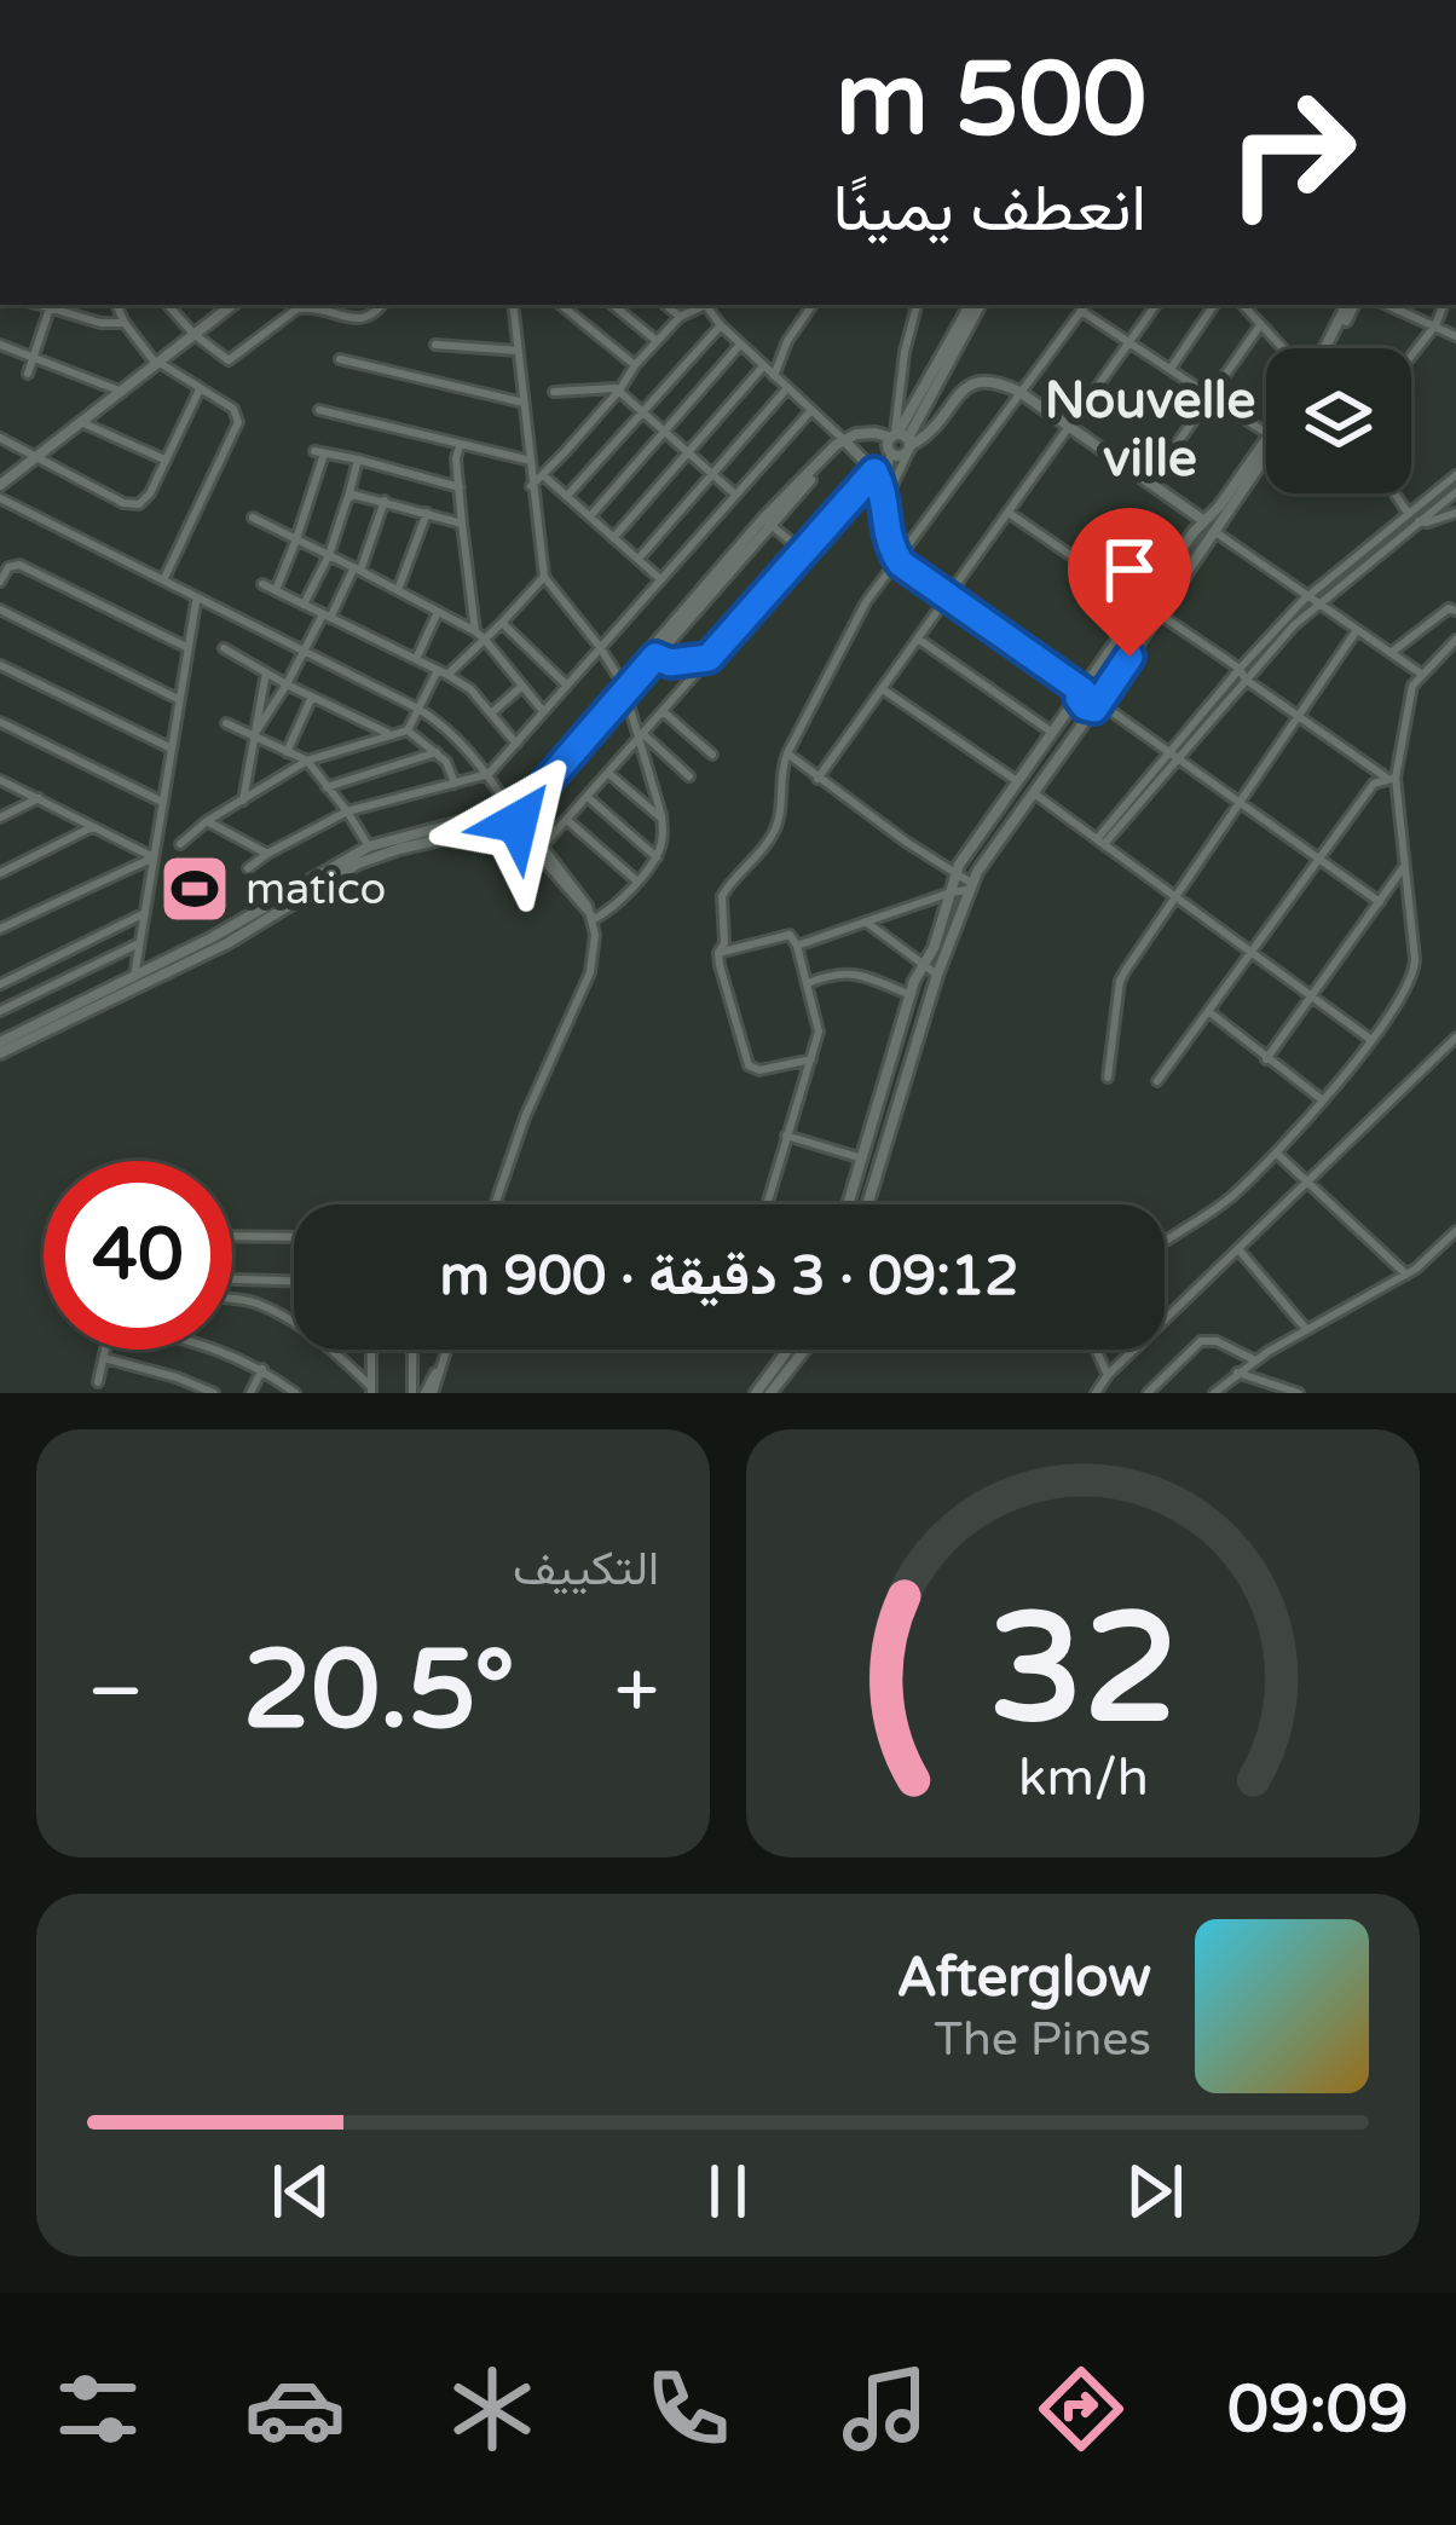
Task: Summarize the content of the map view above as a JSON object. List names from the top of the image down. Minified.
{"districts":["Nouvelle ville"],"places":{"sports":["matico"]},"page":{"turn":["500 m","انعطف يمينًا"],"limit":"40","trip":"09:12 · 3 دقيقة · 900 m","tile":"التكييف","heat":["−","20.5°","+"],"song":["Afterglow","The Pines"],"tabs":"09:09","gauge":["32","km/h"]}}
